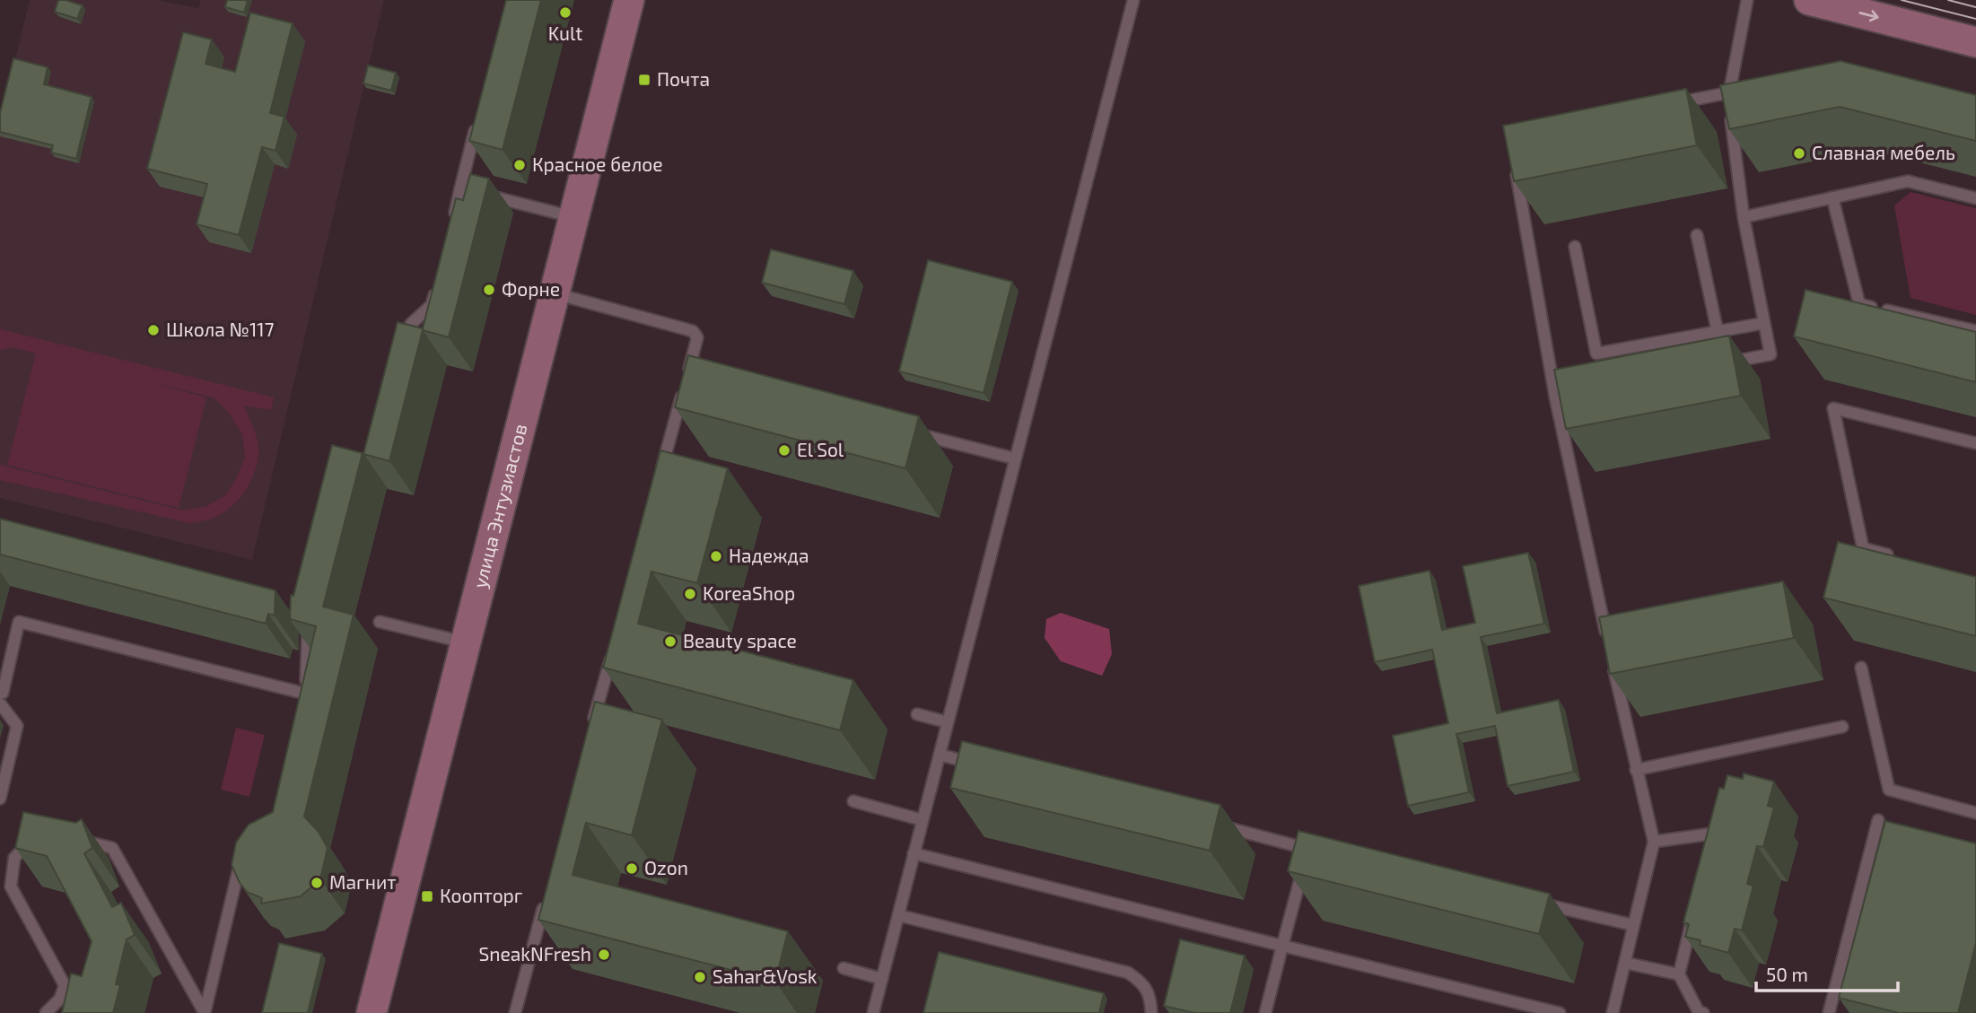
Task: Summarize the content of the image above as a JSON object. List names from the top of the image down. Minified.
{"streets":{"street":["улица Энтузиастов"]},"places":{"other":["Kult","Славная мебель","Красное белое","Форне","Школа №117","El Sol","Надежда","KoreaShop","Beauty space","Ozon","Магнит","SneakNFresh","Sahar&Vosk"],"transit":["Почта","Коопторг"]},"scale_bar":"50 m"}
